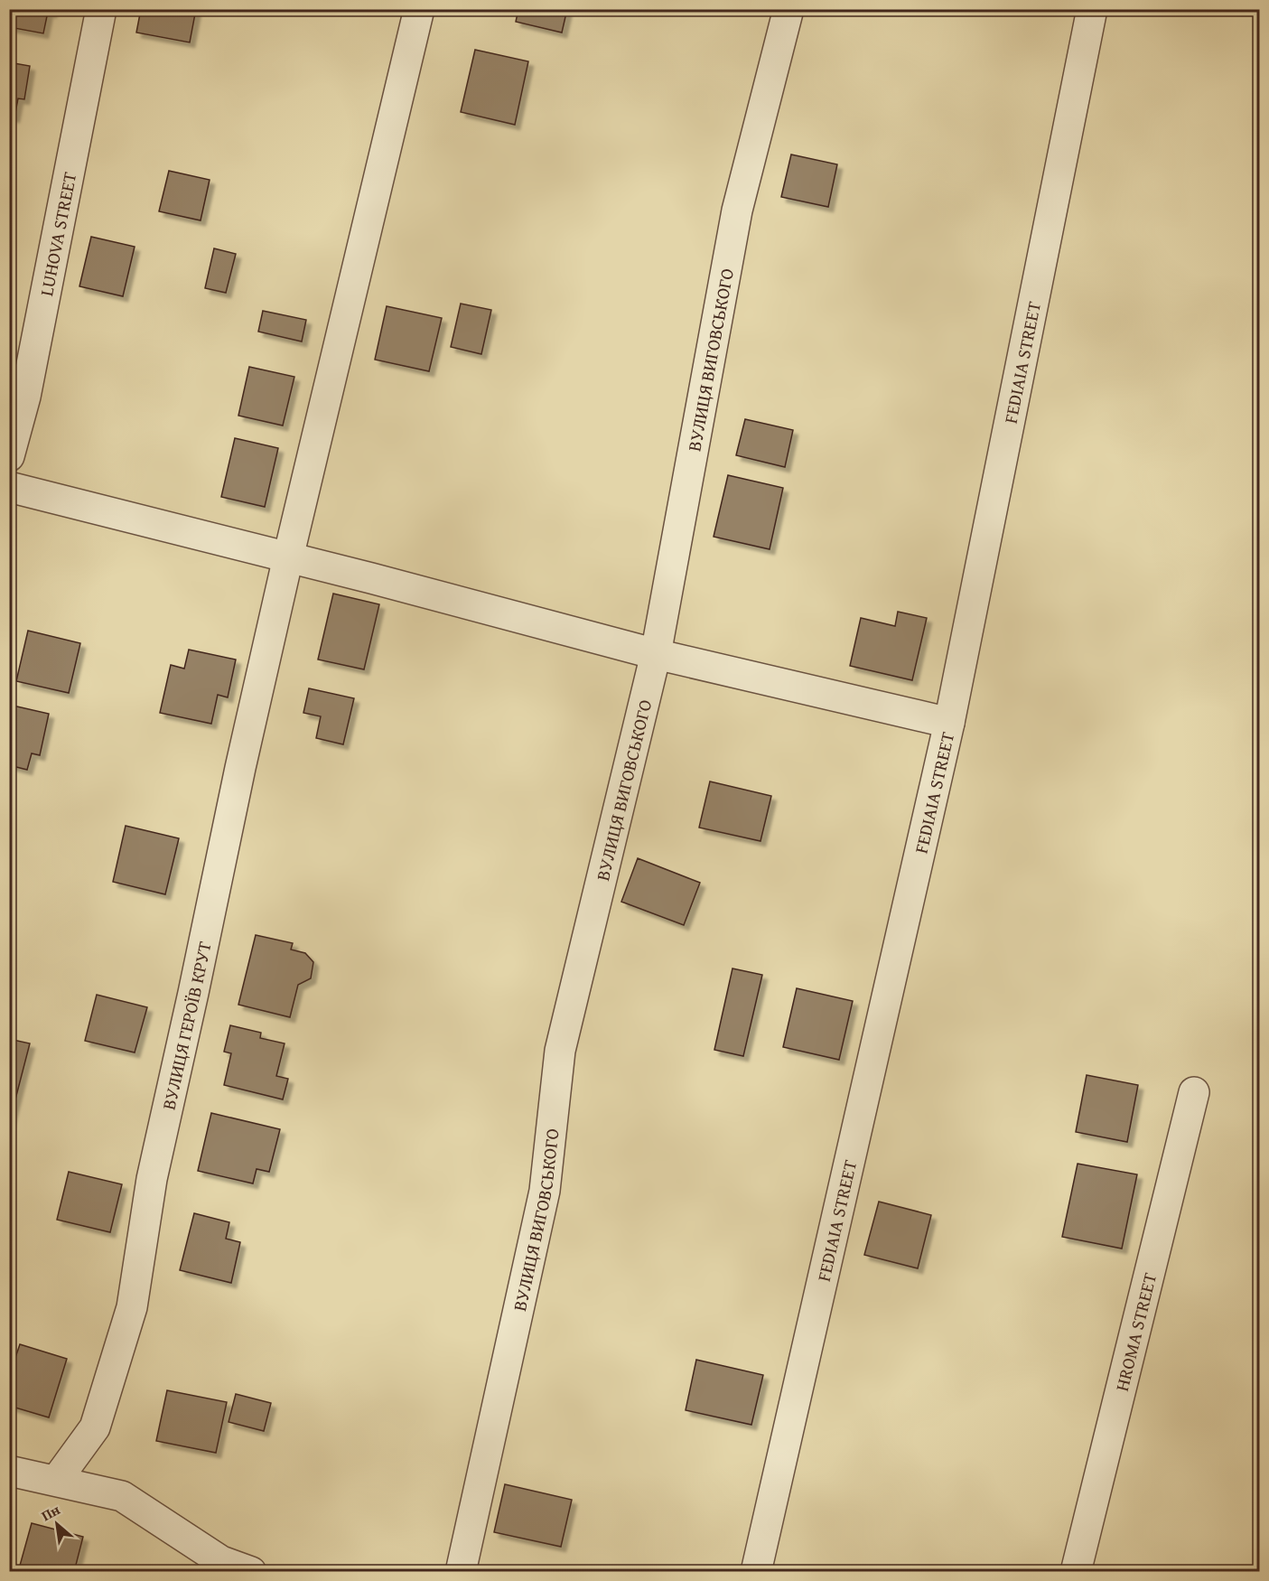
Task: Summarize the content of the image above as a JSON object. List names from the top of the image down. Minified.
{"streets":{"street":["LUHOVA STREET","ВУЛИЦЯ ВИГОВСЬКОГО","FEDIAIA STREET","ВУЛИЦЯ ГЕРОЇВ КРУТ","HROMA STREET"]},"north":"top left"}
